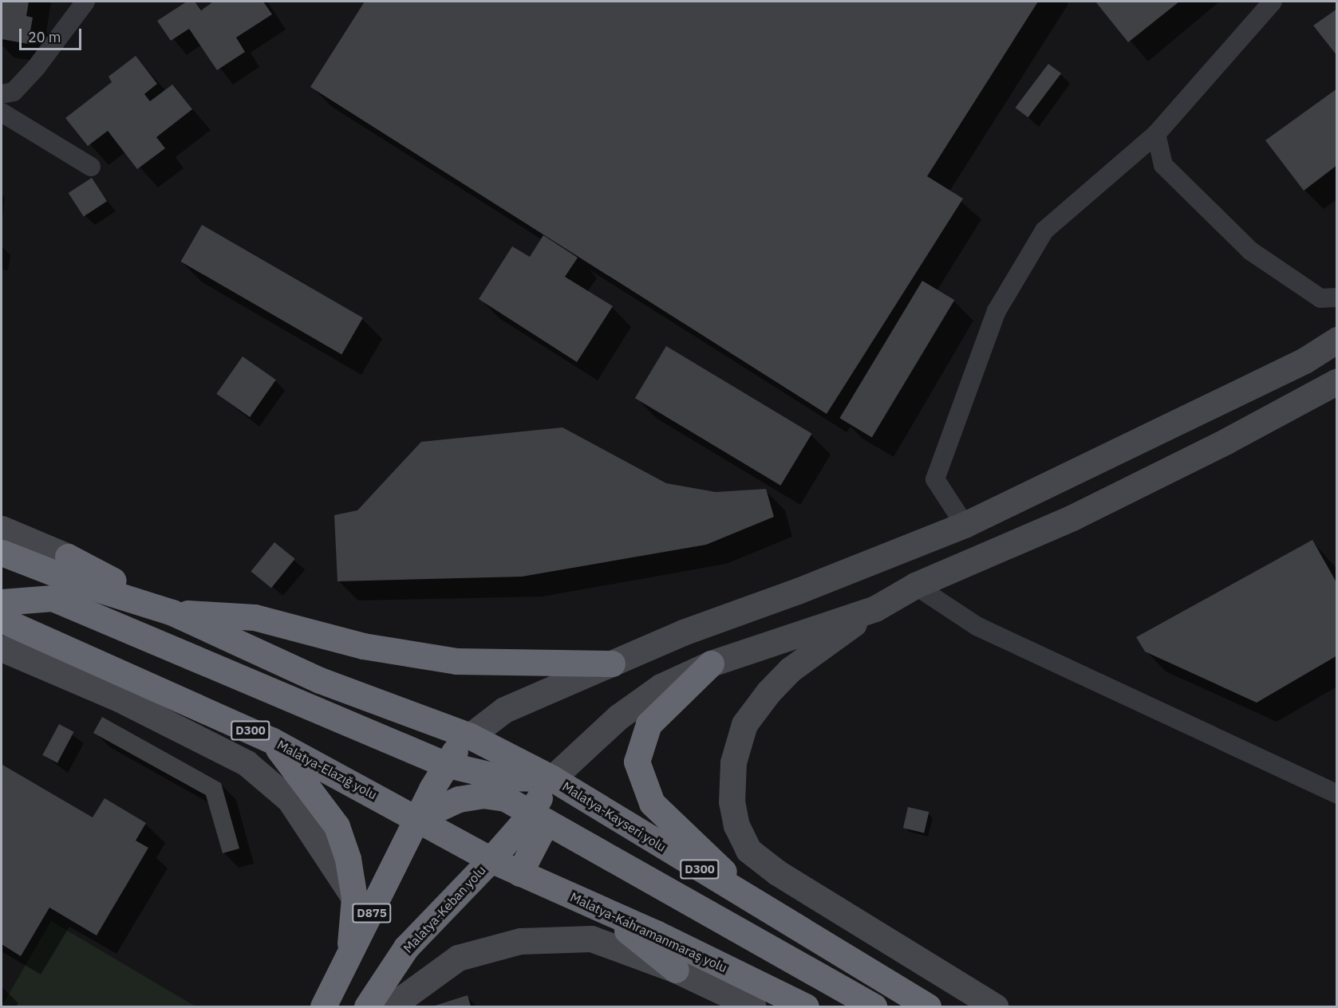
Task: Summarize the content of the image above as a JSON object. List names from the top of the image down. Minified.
{"streets":{"highway":["D300","Malatya-Elazığ yolu","Malatya-Kayseri yolu","Malatya-Keban yolu","D875","Malatya-Kahramanmaraş yolu"]},"crossings":[["D300","Malatya-Kayseri yolu"],["Malatya-Elazığ yolu","Malatya-Keban yolu"],["Malatya-Elazığ yolu","D875"],["Malatya-Elazığ yolu","Malatya-Kahramanmaraş yolu"],["Malatya-Keban yolu","Malatya-Kahramanmaraş yolu"]],"scale_bar":"20 m"}
